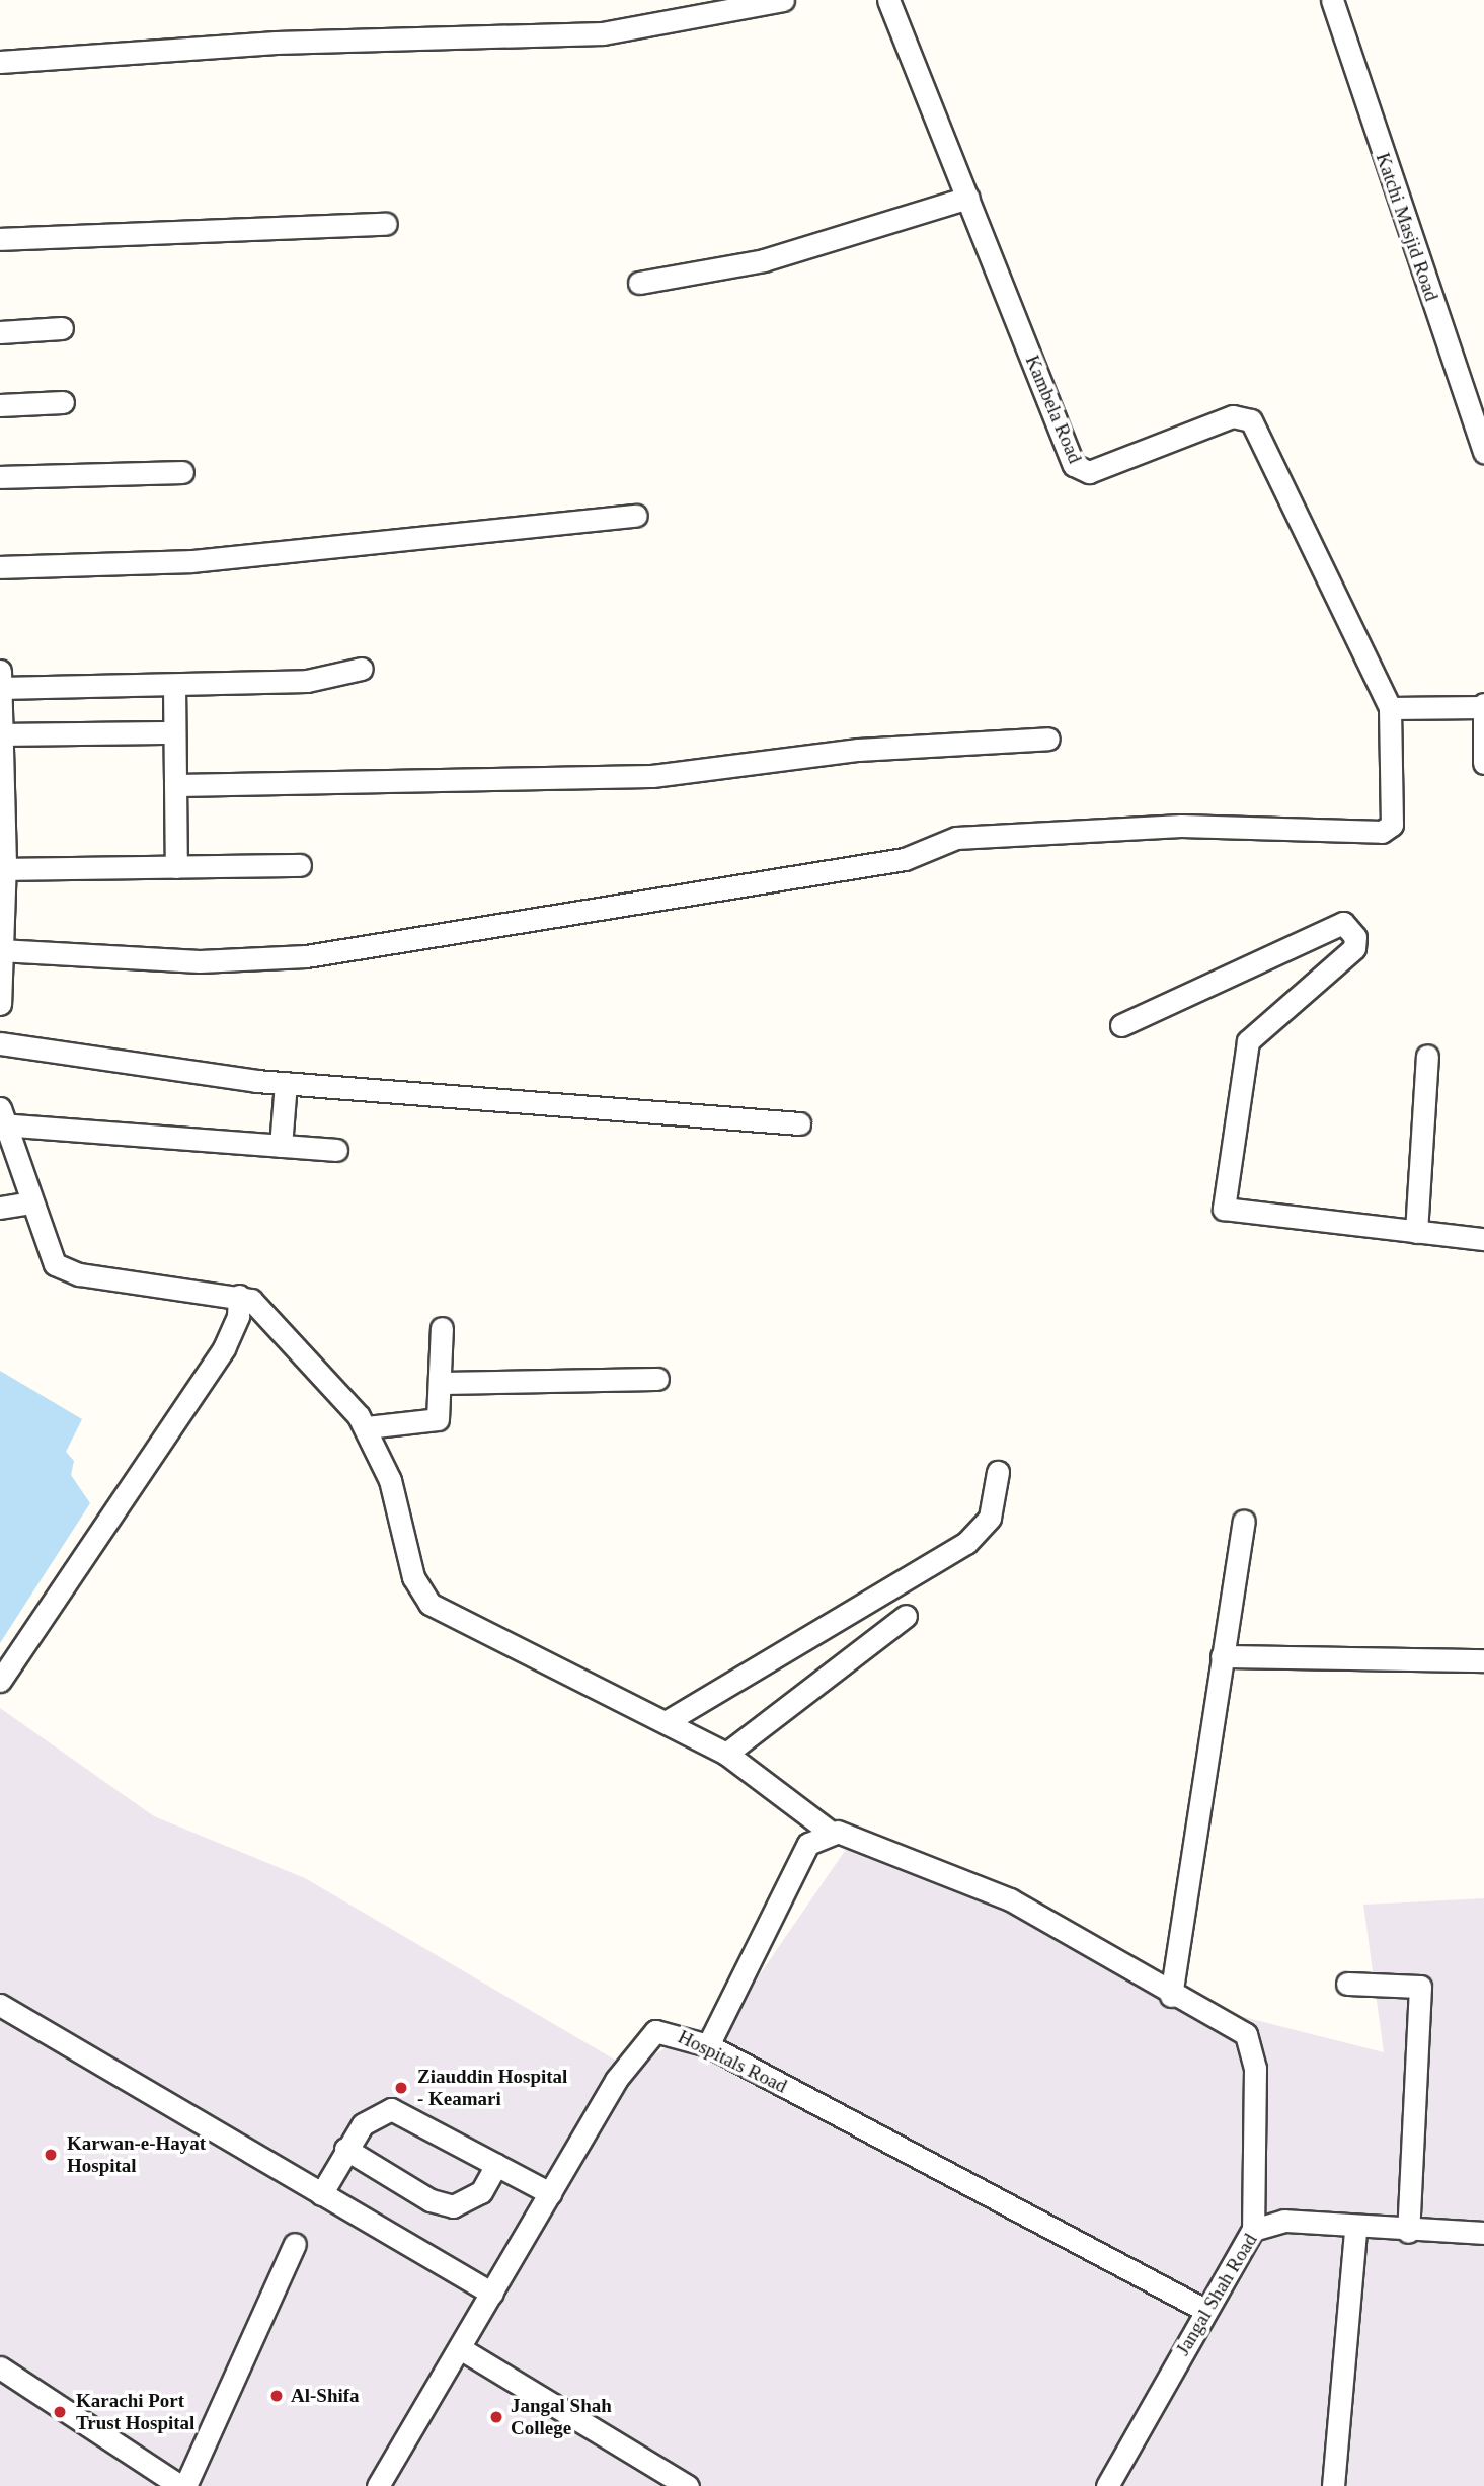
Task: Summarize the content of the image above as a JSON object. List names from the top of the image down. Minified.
{"streets":{"street":["Katchi Masjid Road","Kambela Road","Hospitals Road","Jangal Shah Road"]},"crossings":[["Hospitals Road","Jangal Shah Road"]],"places":["Ziauddin Hospital - Keamari","Karwan-e-Hayat Hospital","Al-Shifa","Karachi Port Trust Hospital","Jangal Shah College"]}
